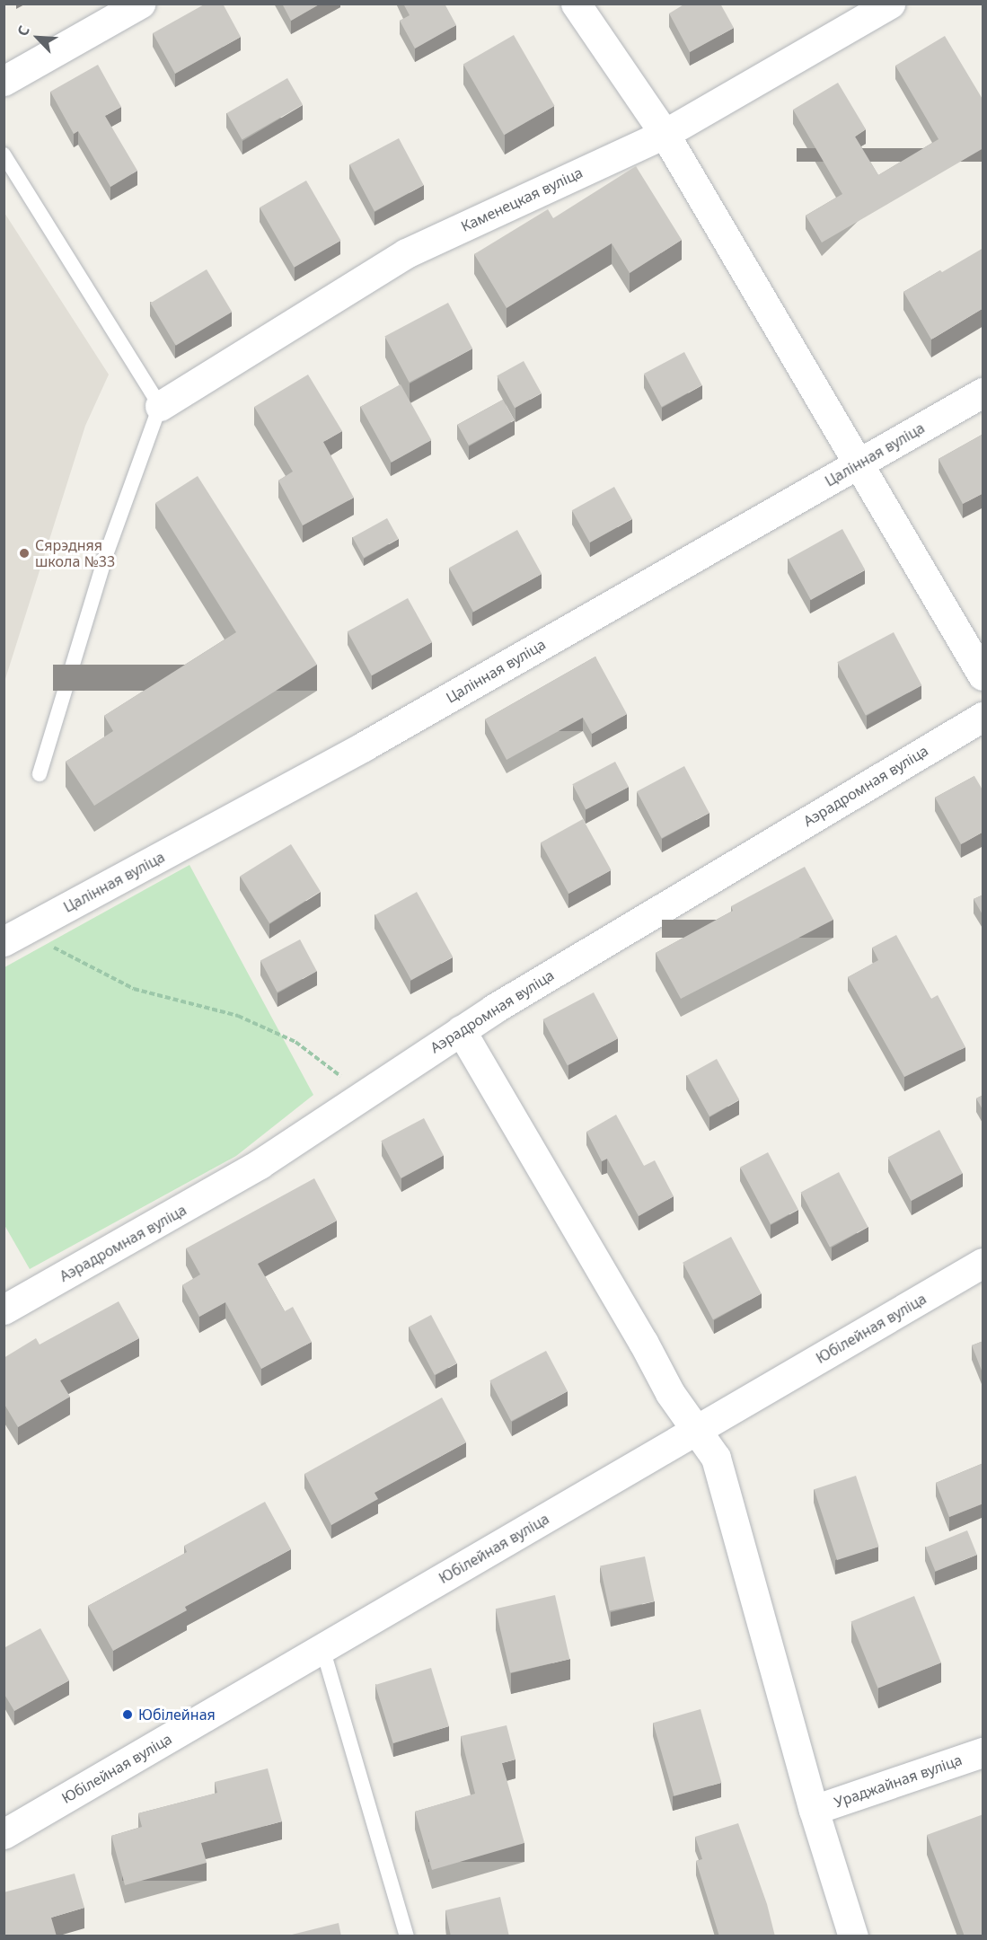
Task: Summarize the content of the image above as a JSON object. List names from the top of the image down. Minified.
{"streets":{"street":["Каменецкая вуліца","Цалінная вуліца","Аэрадромная вуліца","Юбілейная вуліца","Ураджайная вуліца"]},"places":["Сярэдняя школа №33","Юбілейная"],"north":"top left"}
